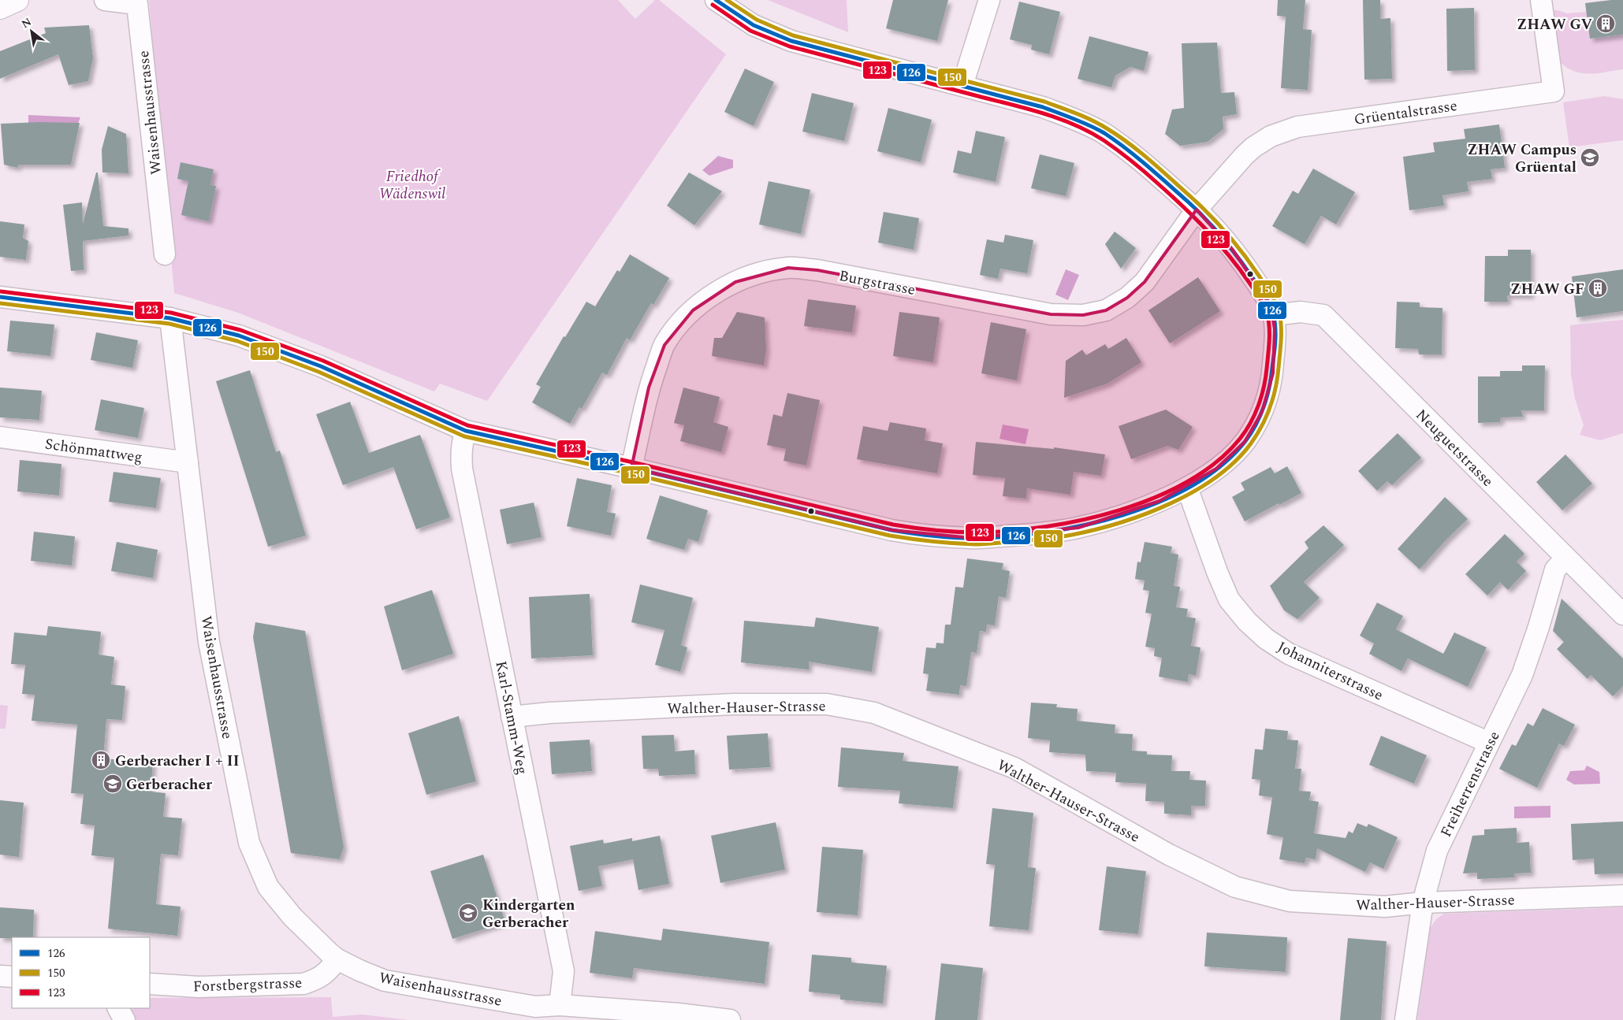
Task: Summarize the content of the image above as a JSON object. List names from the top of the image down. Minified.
{"streets":{"street":["Grüentalstrasse","Waisenhausstrasse","Burgstrasse","Neuguetstrasse","Schönmattweg","Johanniterstrasse","Walther-Hauser-Strasse","Karl-Stamm-Weg","Freiherrenstrasse","Forstbergstrasse"]},"crossings":[["Grüentalstrasse","Burgstrasse"],["Waisenhausstrasse","Schönmattweg"],["Waisenhausstrasse","Karl-Stamm-Weg"],["Waisenhausstrasse","Forstbergstrasse"],["Neuguetstrasse","Freiherrenstrasse"],["Johanniterstrasse","Freiherrenstrasse"],["Walther-Hauser-Strasse","Karl-Stamm-Weg"],["Walther-Hauser-Strasse","Freiherrenstrasse"]],"parks":["Friedhof Wädenswil"],"places":{"building":["ZHAW GV","ZHAW GF","Gerberacher I + II"],"school or university":["ZHAW Campus Grüental","Gerberacher","Kindergarten Gerberacher"]},"lines":["transit line 126","transit line 150","transit line 123"],"legend":["126","150","123"],"north":"top left"}
